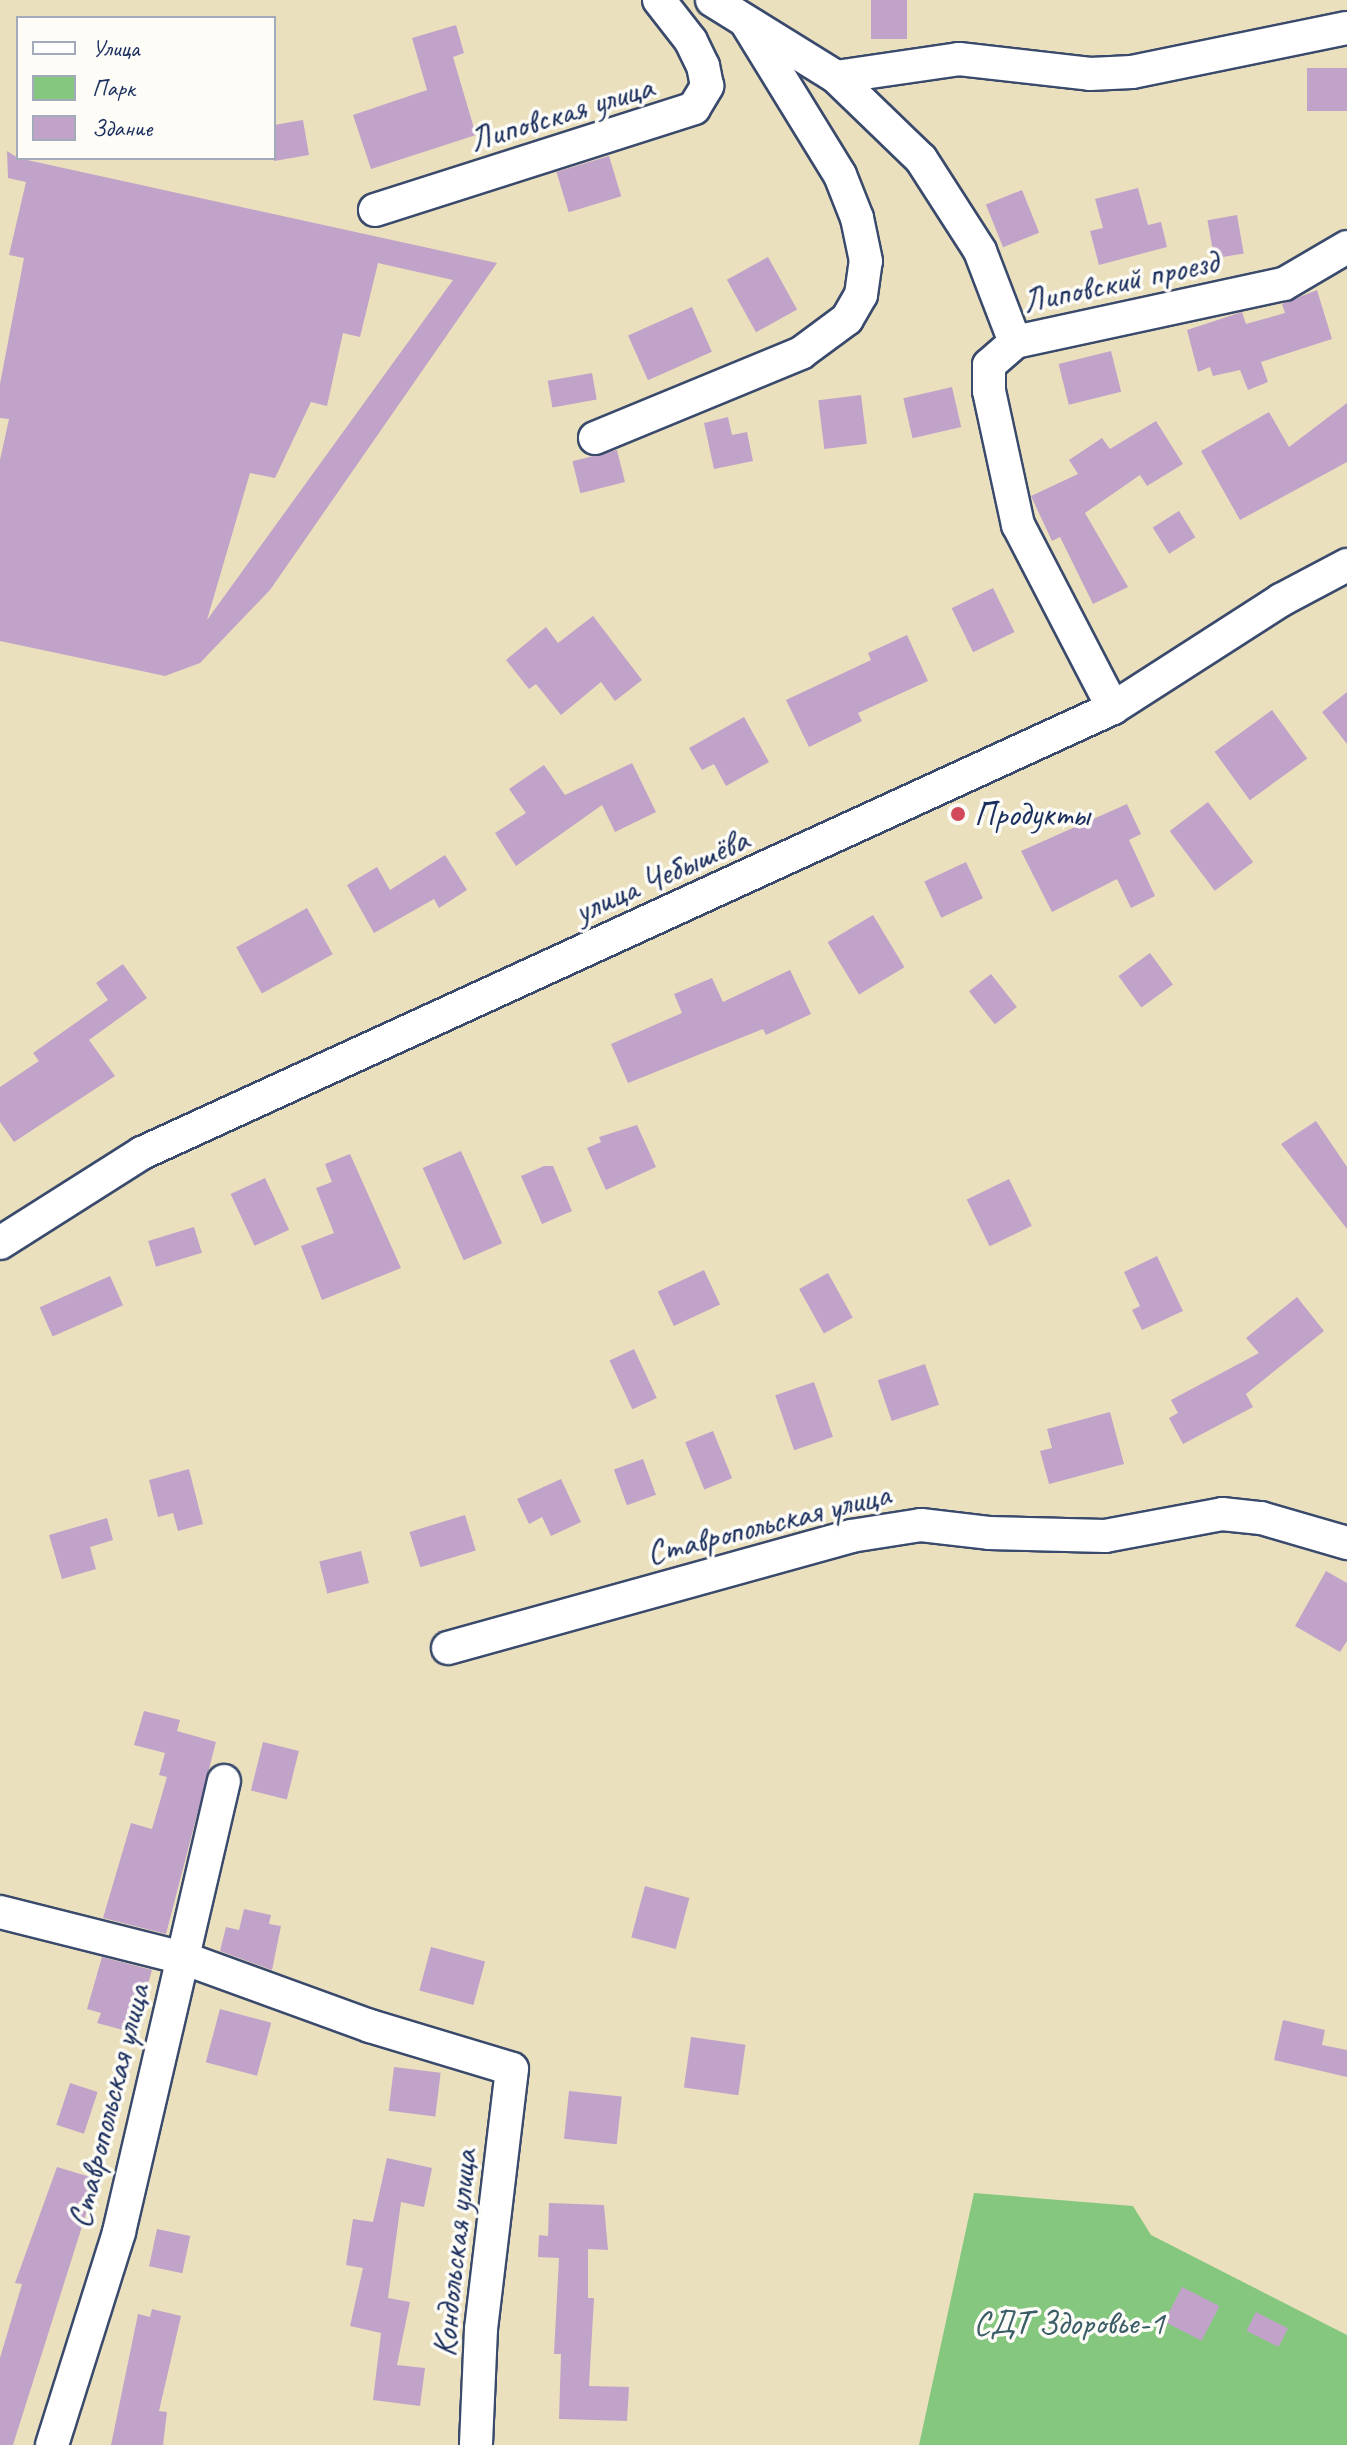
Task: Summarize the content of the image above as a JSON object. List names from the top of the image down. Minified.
{"streets":{"street":["Липовская улица","Липовский проезд","улица Чебышёва","Ставропольская улица","Кондольская улица"]},"crossings":[["Липовский проезд","улица Чебышёва"],["Ставропольская улица","Кондольская улица"]],"parks":["СДТ Здоровье-1"],"places":["Продукты"],"legend":["Улица","Парк","Здание"]}
